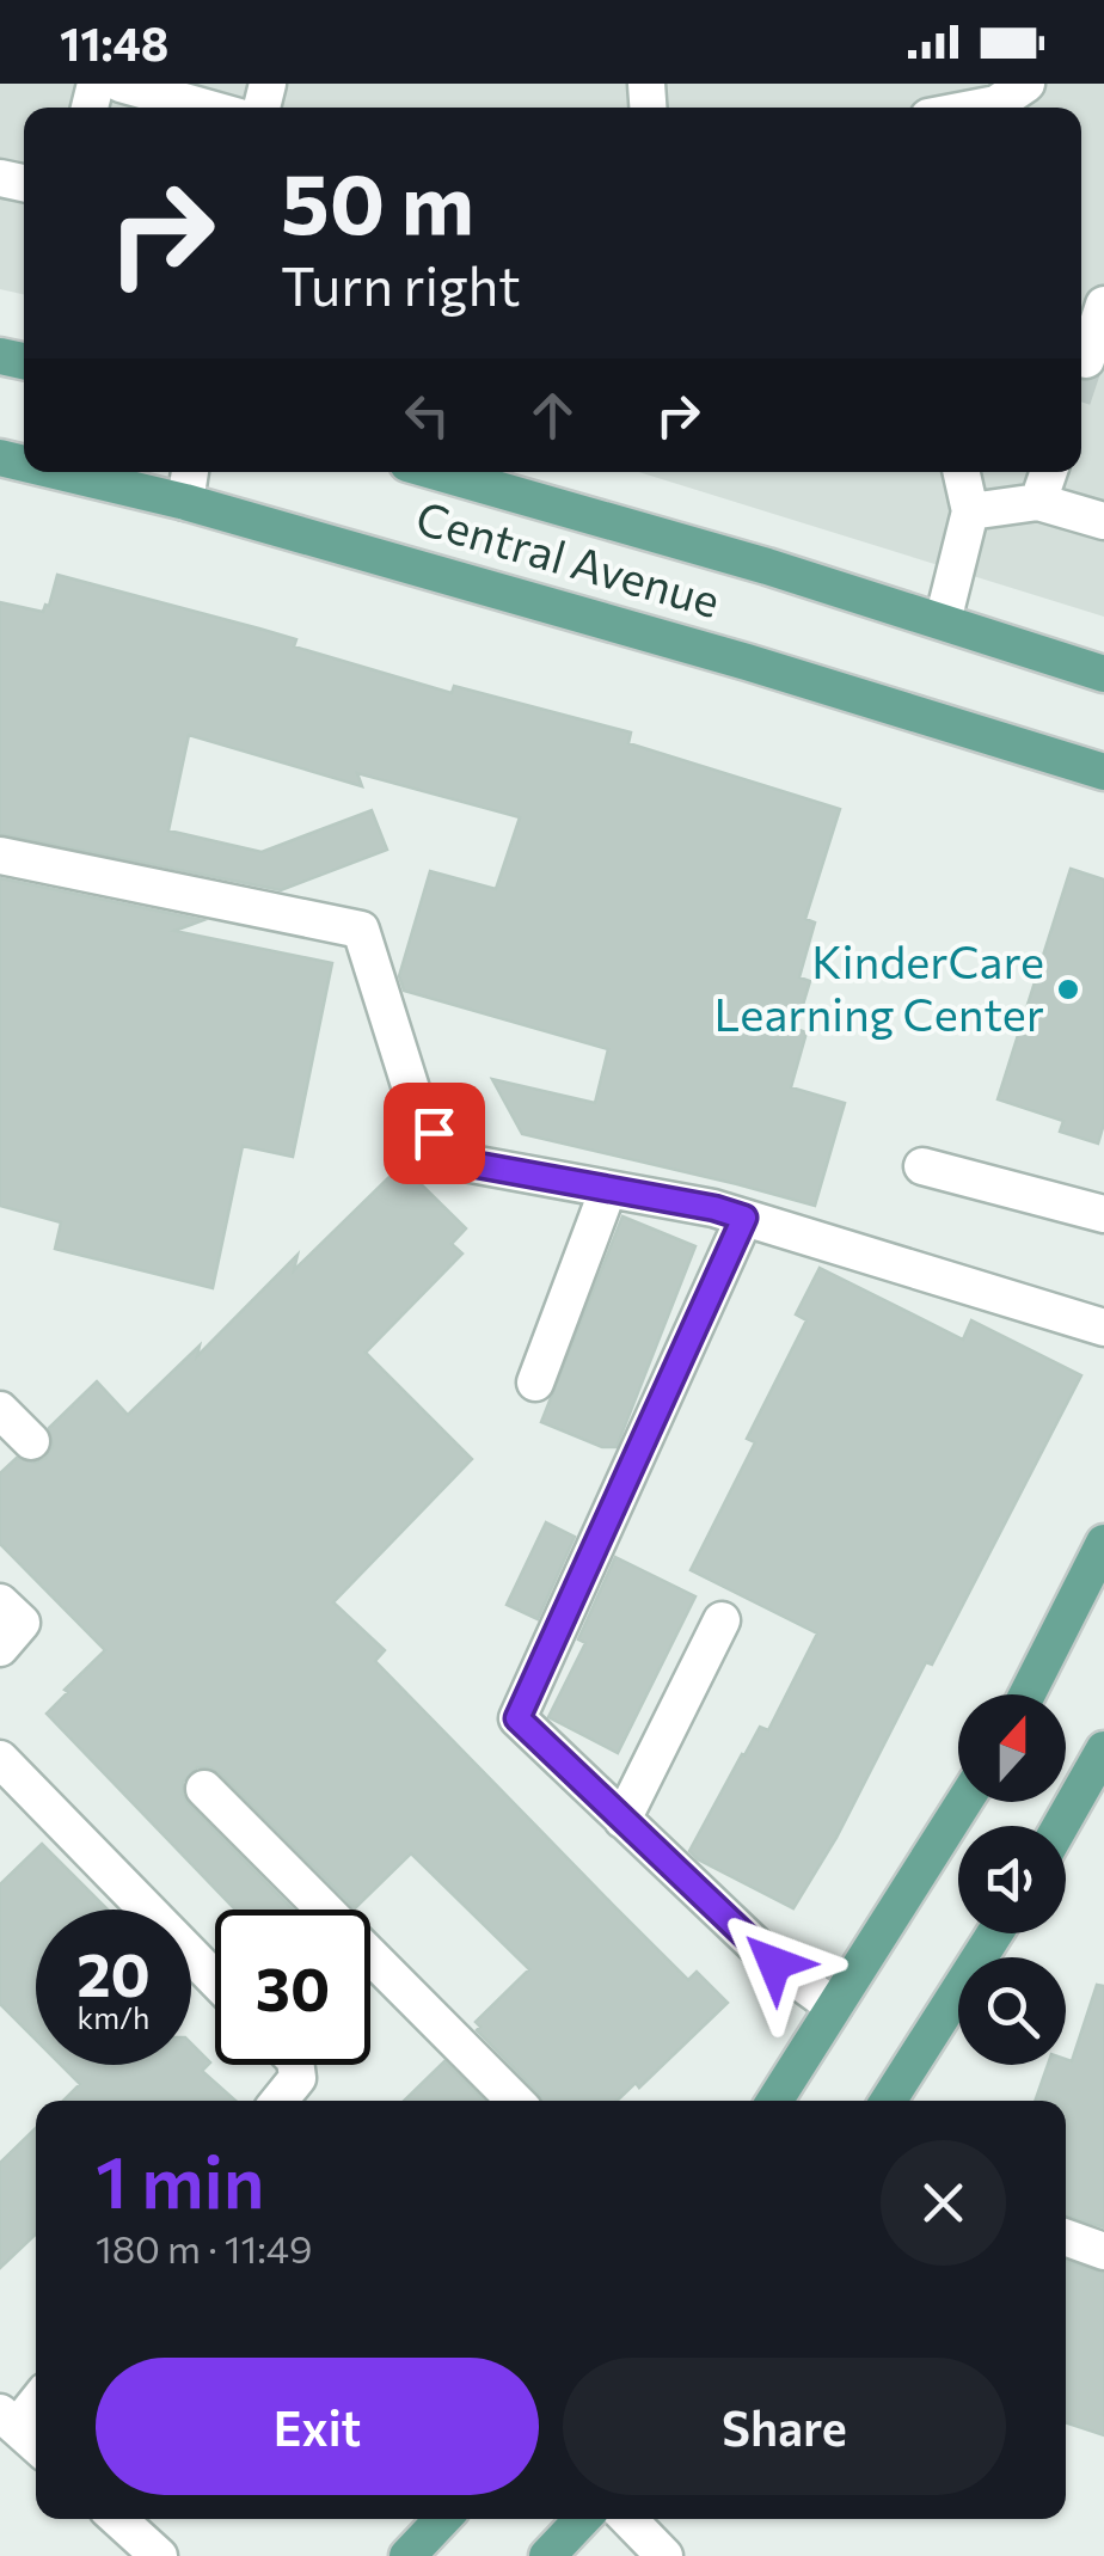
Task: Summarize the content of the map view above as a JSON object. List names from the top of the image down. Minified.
{"streets":{"main road":["Central Avenue"]},"places":["KinderCare Learning Center"],"north":"top","page":{"status":"11:48","turn":["50 m","Turn right"],"speed":"20 km/h","limit":"30","heading":["1 min","180 m · 11:49"],"buttons":["Exit","Share"]}}
